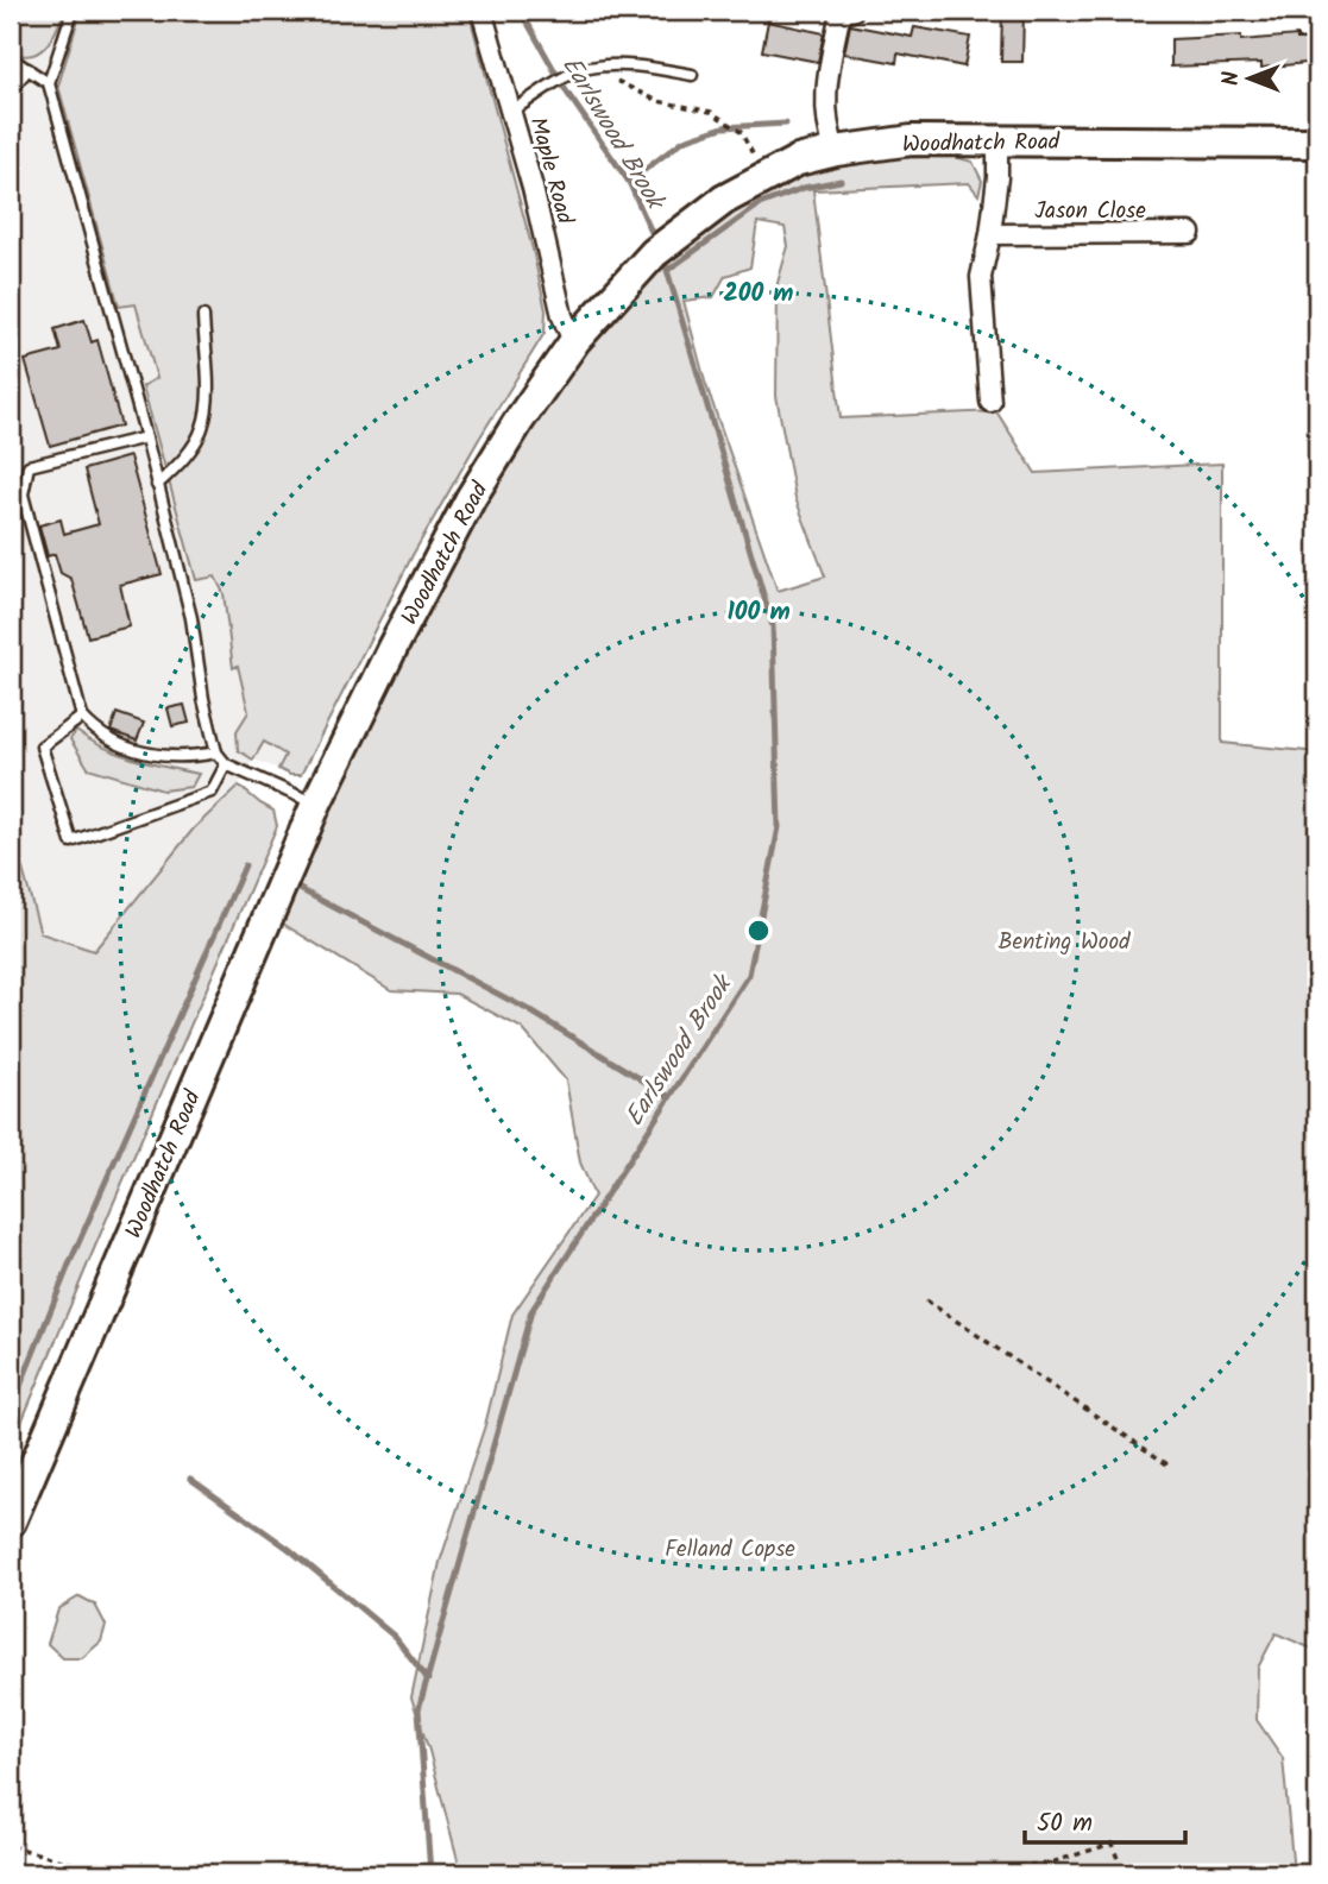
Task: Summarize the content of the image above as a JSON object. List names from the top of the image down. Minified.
{"streets":{"main road":["Woodhatch Road"],"street":["Maple Road","Jason Close"]},"crossings":[["Woodhatch Road","Maple Road"]],"water":["Earlswood Brook"],"parks":["Benting Wood","Felland Copse"],"scale_bar":"50 m","north":"left","rings":["200 m","100 m"]}
